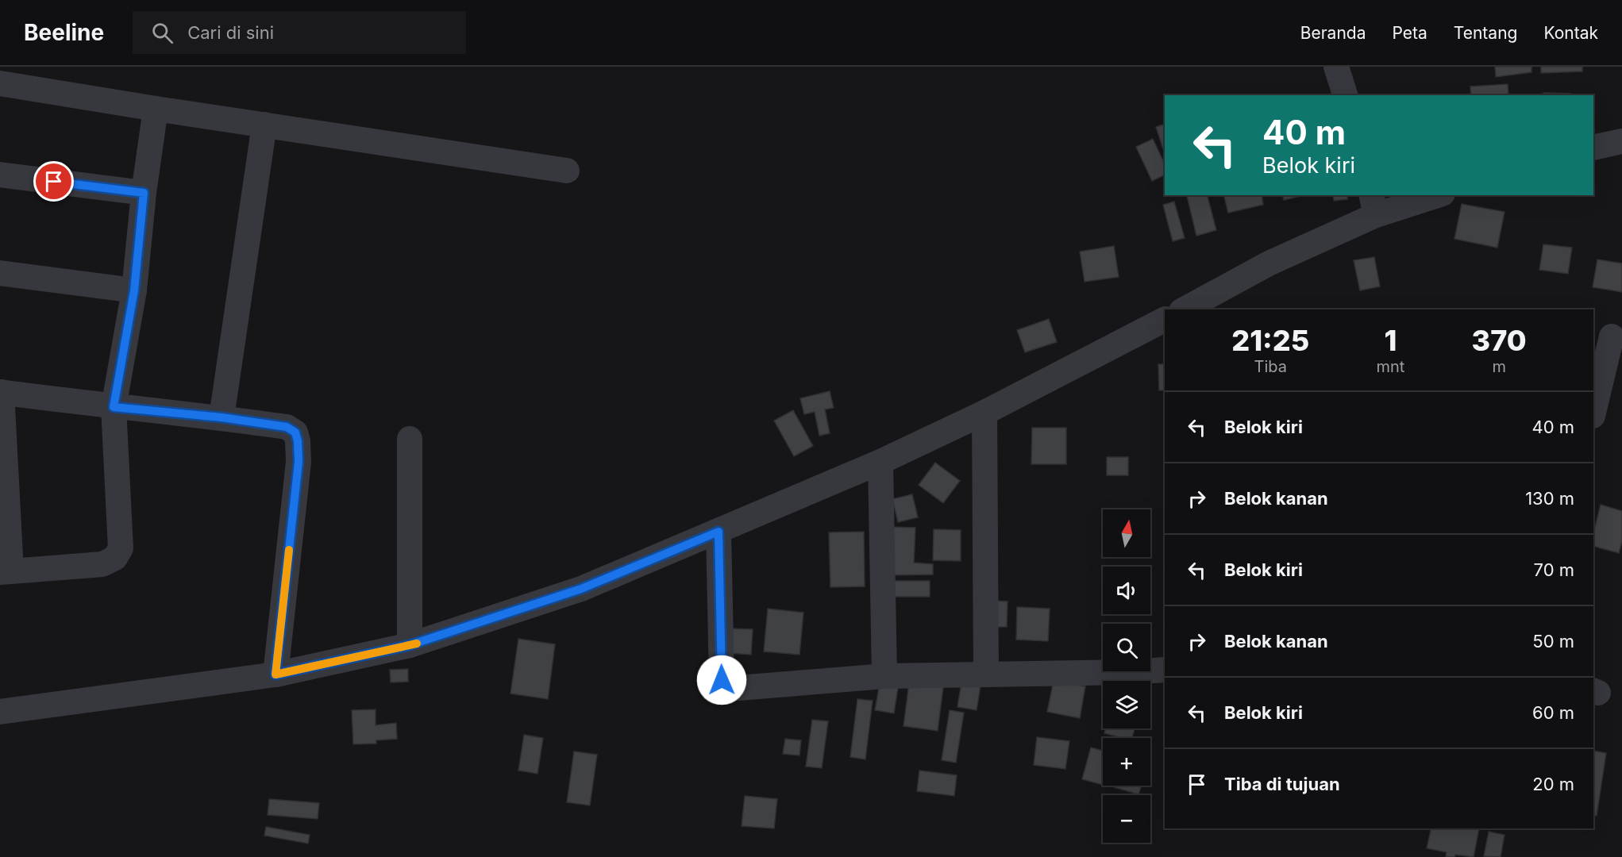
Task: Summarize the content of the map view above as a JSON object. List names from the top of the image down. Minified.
{"north":"top","page":{"header":"Beeline","search":"Cari di sini","nav":["Beranda","Peta","Tentang","Kontak"],"turn":["40 m","Belok kiri"],"eta":["21:25","Tiba","1","mnt","370","m"],"list":[{"name":"Belok kiri","value":"40 m"},{"name":"Belok kanan","value":"130 m"},{"name":"Belok kiri","value":"70 m"},{"name":"Belok kanan","value":"50 m"},{"name":"Belok kiri","value":"60 m"},{"name":"Tiba di tujuan","value":"20 m"}],"map_buttons":["+","−"]}}
